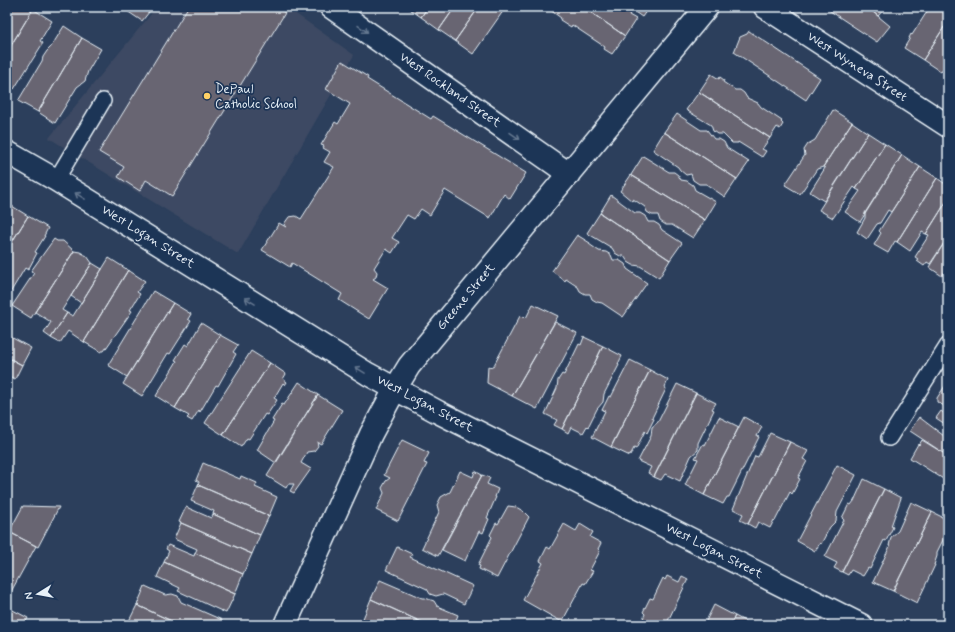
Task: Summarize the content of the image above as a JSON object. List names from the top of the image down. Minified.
{"streets":{"street":["West Wyneva Street","West Rockland Street","West Logan Street","Greene Street"]},"crossings":[["West Rockland Street","Greene Street"],["West Logan Street","Greene Street"]],"one_way":["West Rockland Street","West Logan Street"],"places":["DePaul Catholic School"],"north":"left"}
